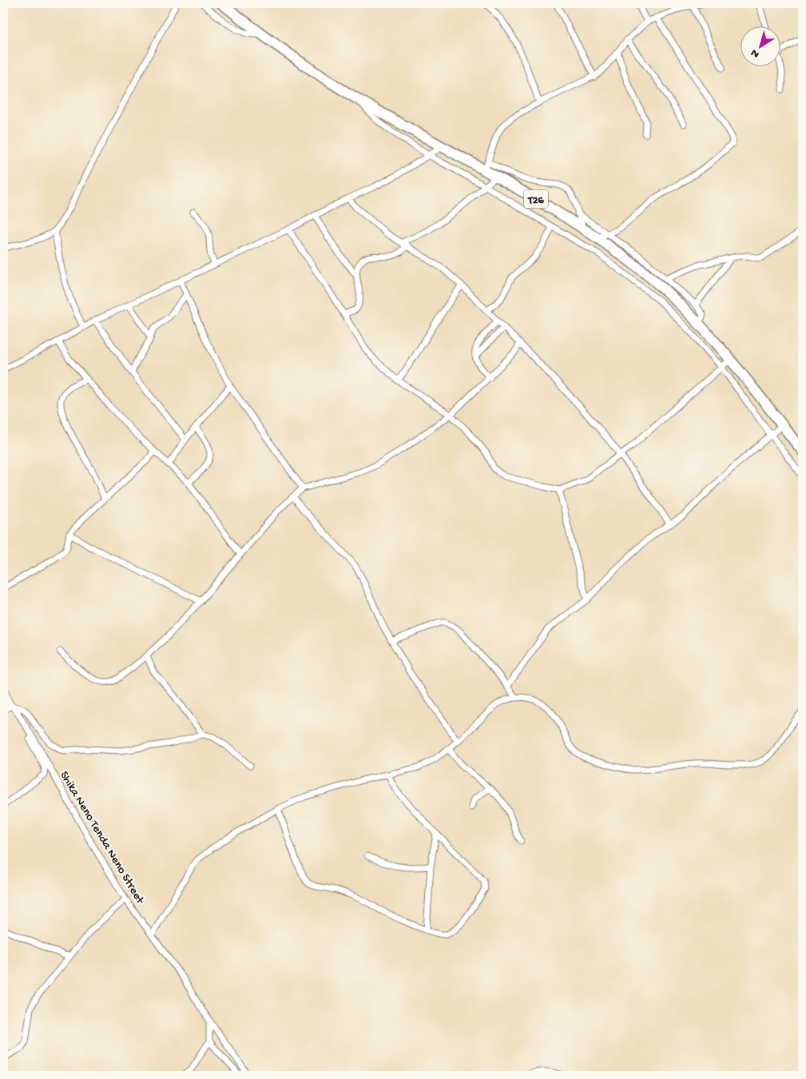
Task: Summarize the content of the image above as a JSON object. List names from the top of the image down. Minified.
{"streets":{"highway":["T26"],"street":["Shika Neno Tenda Neno Street"]},"north":"bottom left"}
